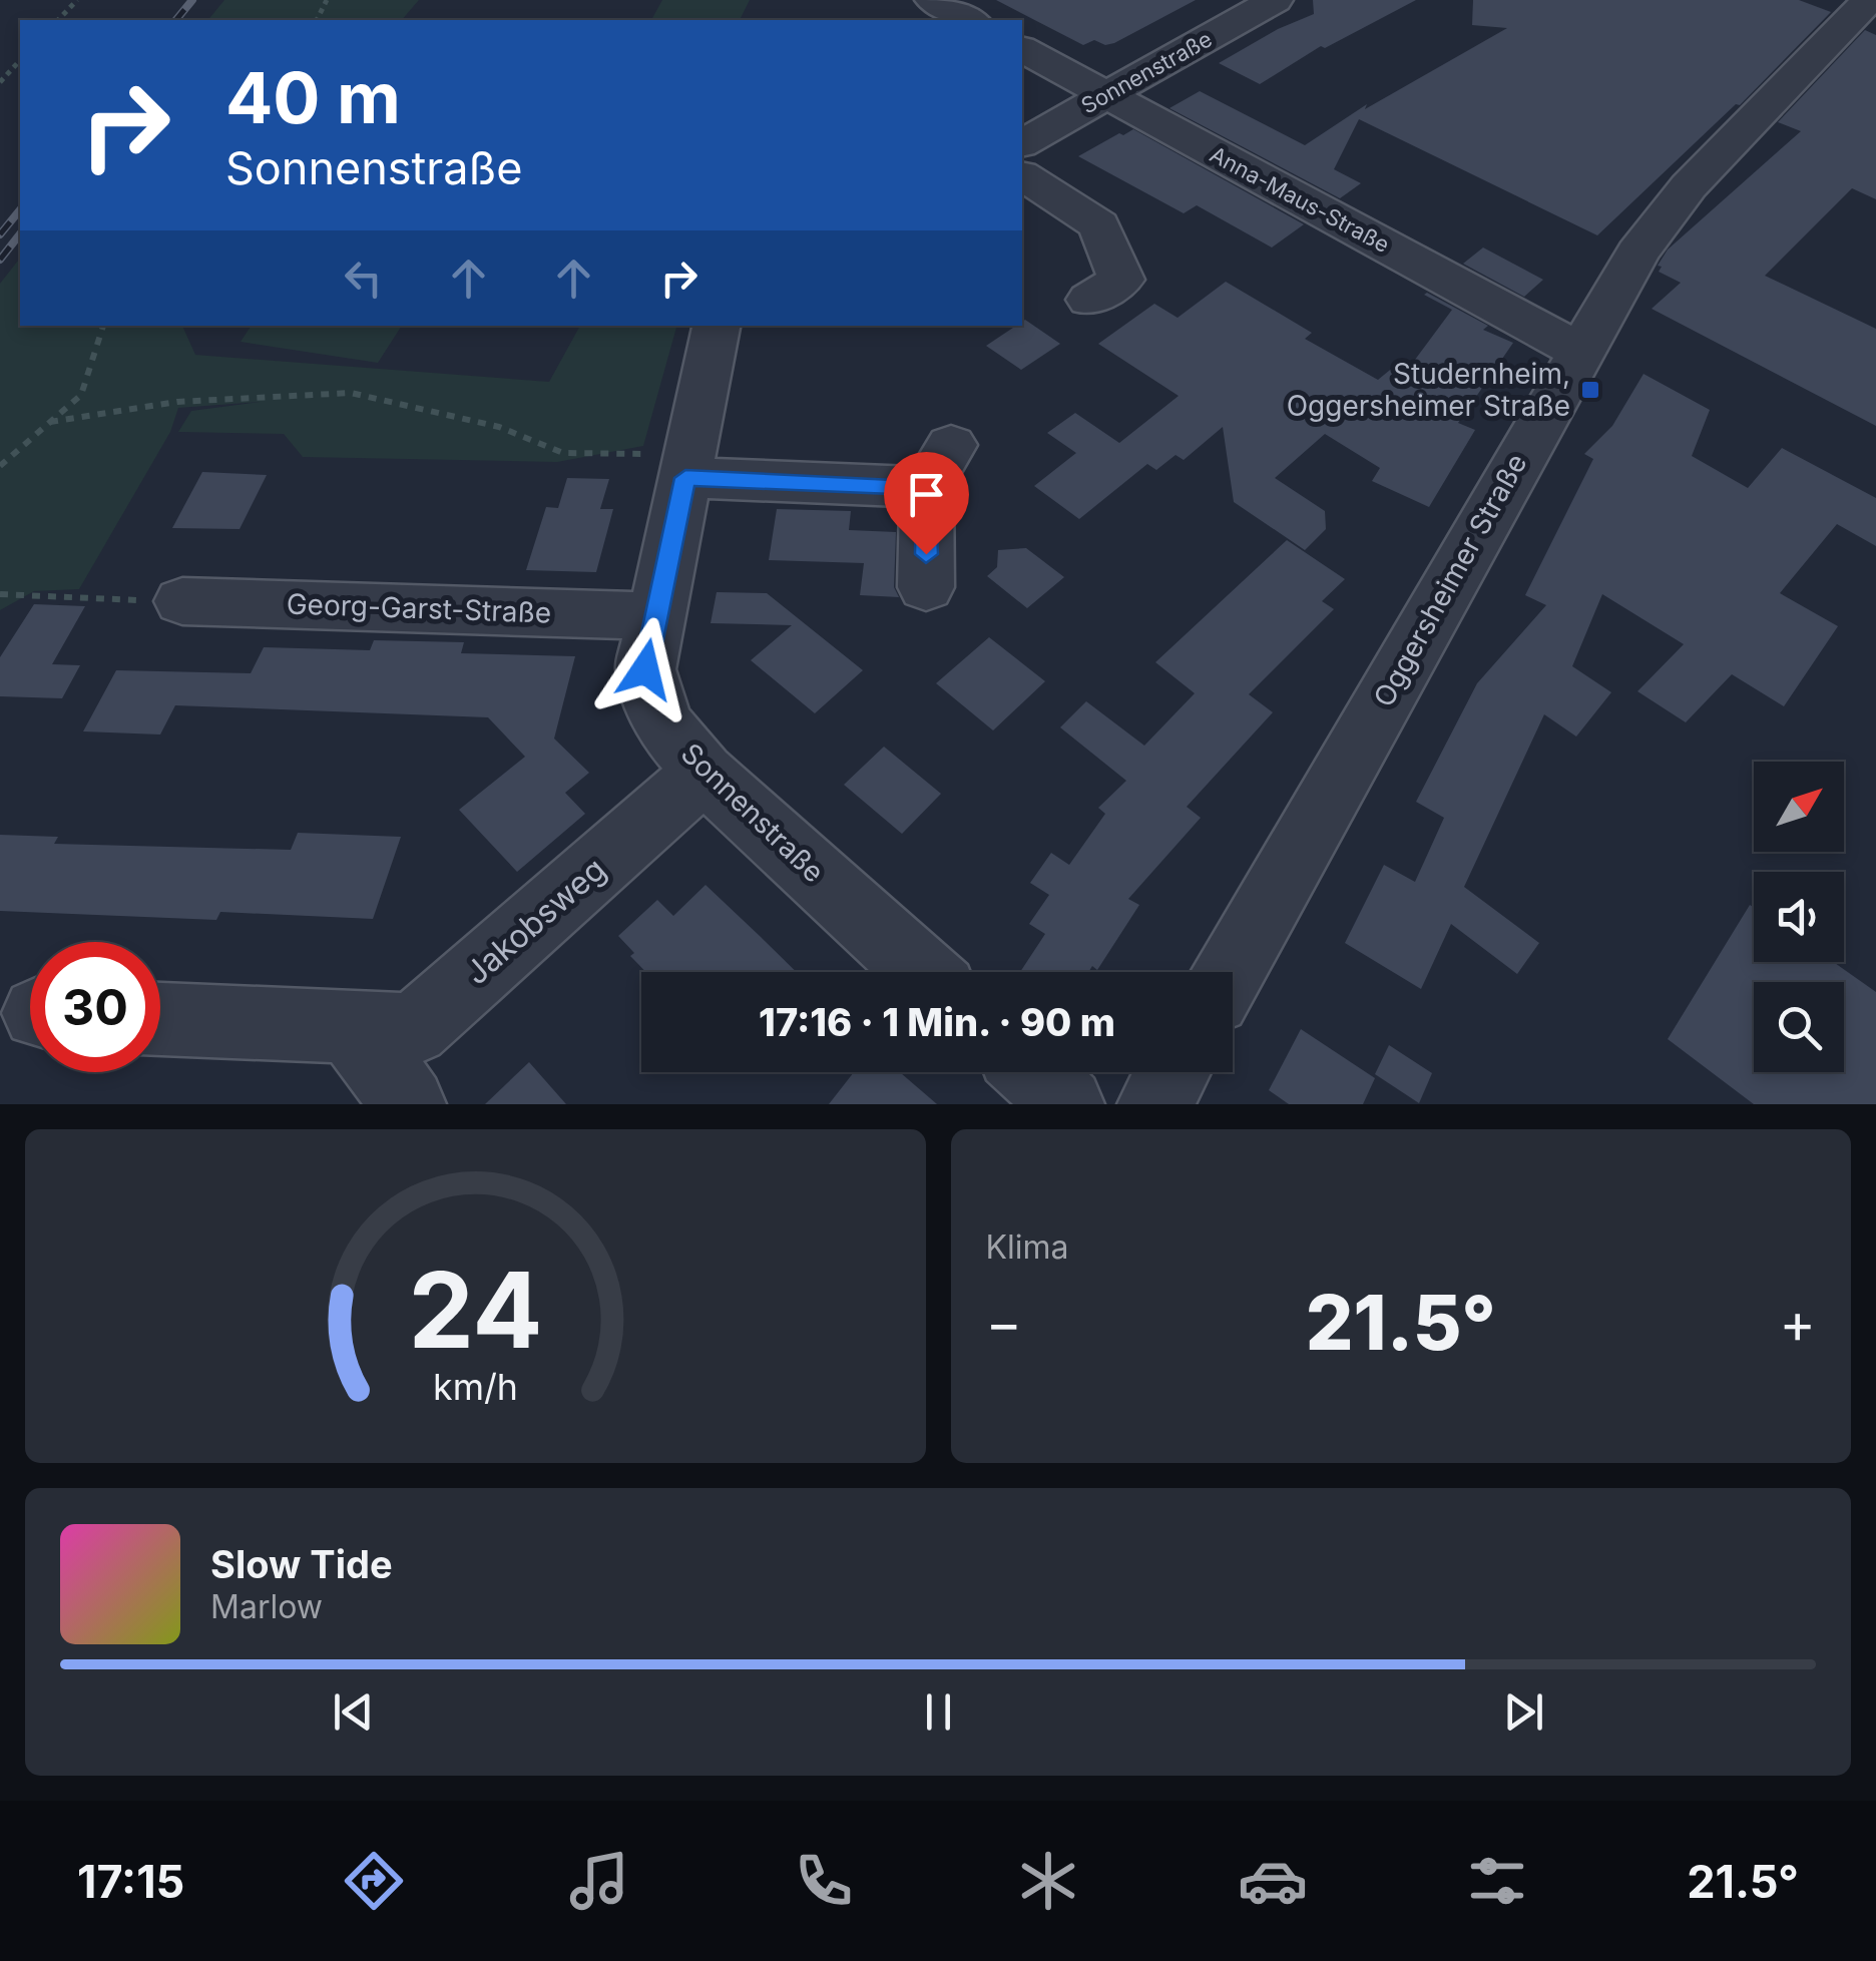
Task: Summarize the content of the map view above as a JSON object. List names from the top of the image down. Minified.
{"streets":{"street":["Sonnenstraße","Anna-Maus-Straße","Oggersheimer Straße","Georg-Garst-Straße","Jakobsweg"]},"crossings":[["Sonnenstraße","Anna-Maus-Straße"],["Sonnenstraße","Georg-Garst-Straße"],["Sonnenstraße","Jakobsweg"],["Anna-Maus-Straße","Oggersheimer Straße"]],"places":{"transit":["Studernheim, Oggersheimer Straße"]},"north":"top right","page":{"turn":["40 m","Sonnenstraße"],"limit":"30","trip":"17:16 · 1 Min. · 90 m","tile":"Klima","heat":["−","21.5°","+"],"song":["Slow Tide","Marlow"],"tabs":["17:15","21.5°"],"gauge":["24","km/h"]}}
